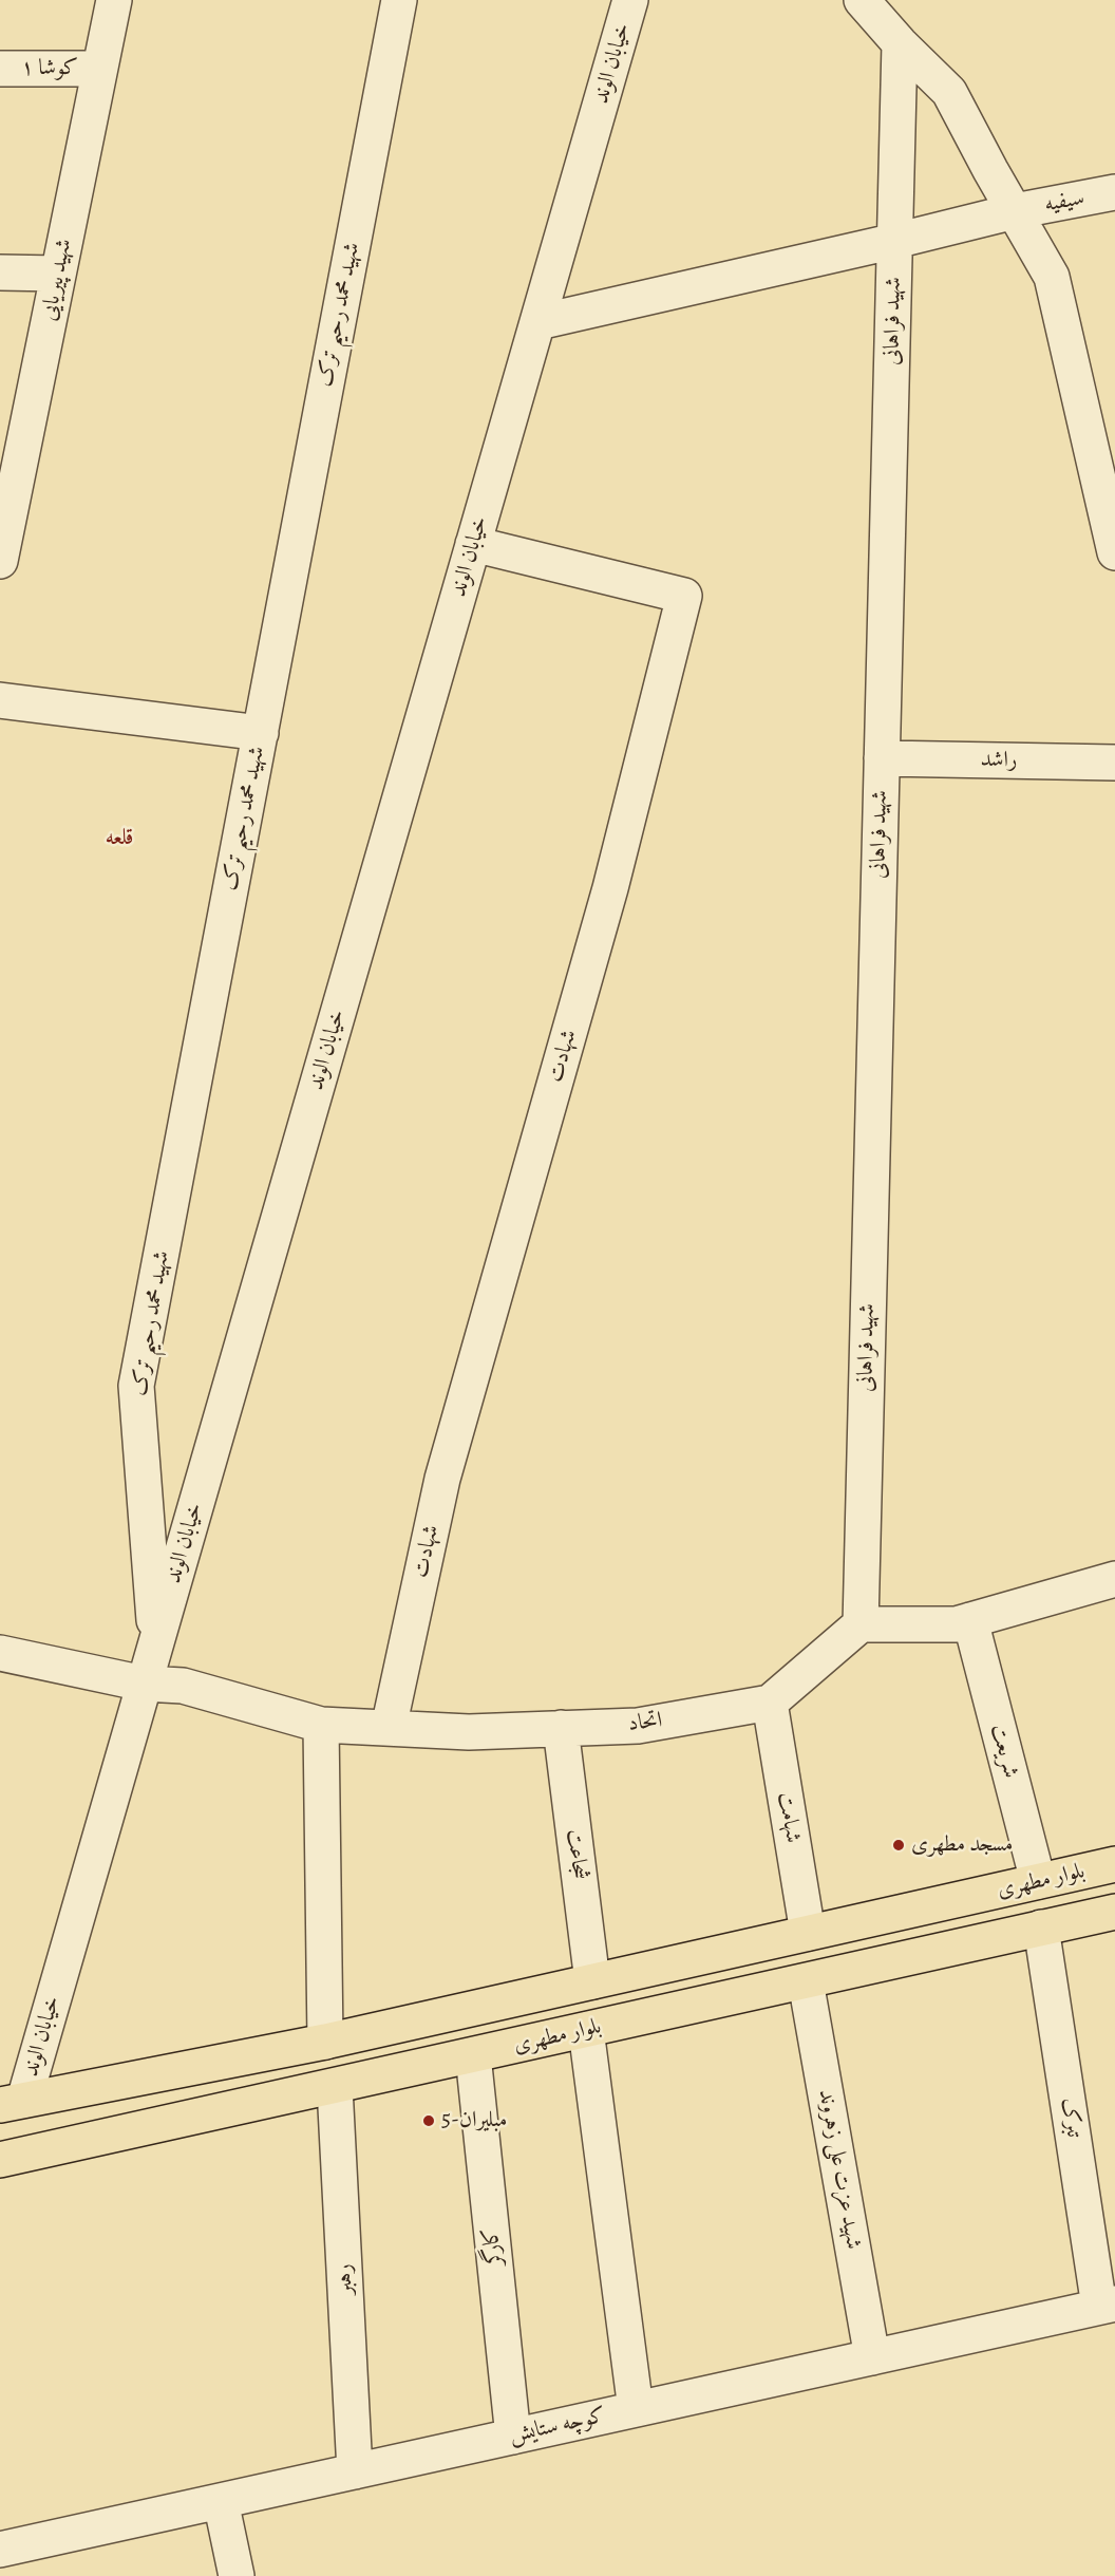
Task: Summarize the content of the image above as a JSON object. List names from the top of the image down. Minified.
{"streets":{"main road":["بلوار مطهری"],"street":["خیابان الوند","کوشا ۱","سیفیه","شهید پیریایی","شهید محمد رحیم ترک","شهید فراهانی","راشد","شهادت","اتحاد","شریعت","شهامت","شجاعت","تبرک","شهید عزت علی زهروند","کارگر","رهبر","کوچه ستایش"]},"crossings":[["خیابان الوند","سیفیه"],["خیابان الوند","شهید محمد رحیم ترک"],["خیابان الوند","شهادت"],["خیابان الوند","اتحاد"],["خیابان الوند","بلوار مطهری"],["کوشا ۱","شهید پیریایی"],["سیفیه","شهید فراهانی"],["شهید فراهانی","راشد"],["شهادت","اتحاد"],["اتحاد","شهامت"],["اتحاد","شجاعت"],["شریعت","بلوار مطهری"],["شهامت","بلوار مطهری"],["شجاعت","بلوار مطهری"],["بلوار مطهری","تبرک"],["بلوار مطهری","شهید عزت علی زهروند"],["بلوار مطهری","کارگر"],["بلوار مطهری","رهبر"],["تبرک","کوچه ستایش"],["شهید عزت علی زهروند","کوچه ستایش"],["کارگر","کوچه ستایش"],["رهبر","کوچه ستایش"]],"districts":["قلعه"],"places":["مسجد مطهری","مبلیران-5"]}
